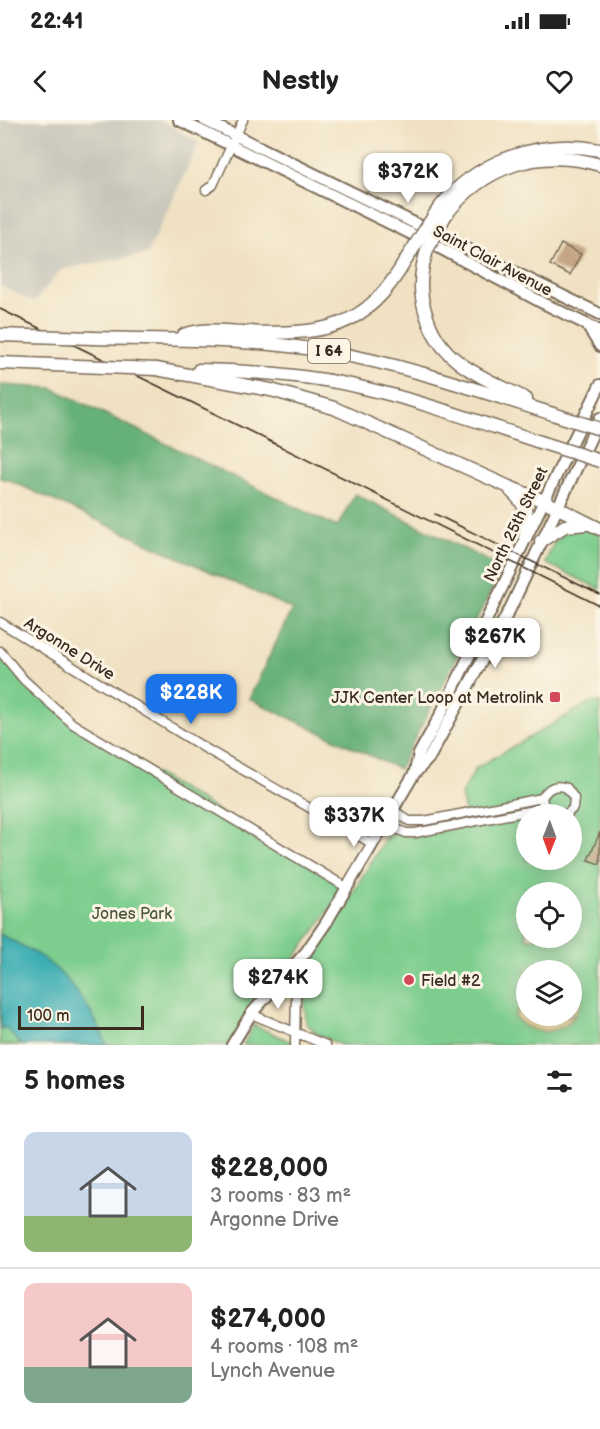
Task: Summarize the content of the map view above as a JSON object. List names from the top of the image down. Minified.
{"streets":{"highway":["I 64"],"main road":["Saint Clair Avenue","North 25th Street"],"street":["Argonne Drive"]},"crossings":[["North 25th Street","Argonne Drive"]],"parks":["Jones Park"],"places":{"transit":["JJK Center Loop at Metrolink"],"other":["Field #2"]},"scale_bar":"100 m","north":"bottom","page":{"status":"22:41","header":"Nestly","price":["$372K","$267K","$228K","$337K","$274K"],"scale":"100 m","heading":"5 homes","list":[{"name":"$228,000","note":"3 rooms · 83 m² · Argonne Drive"},{"name":"$274,000","note":"4 rooms · 108 m² · Lynch Avenue"}]}}
